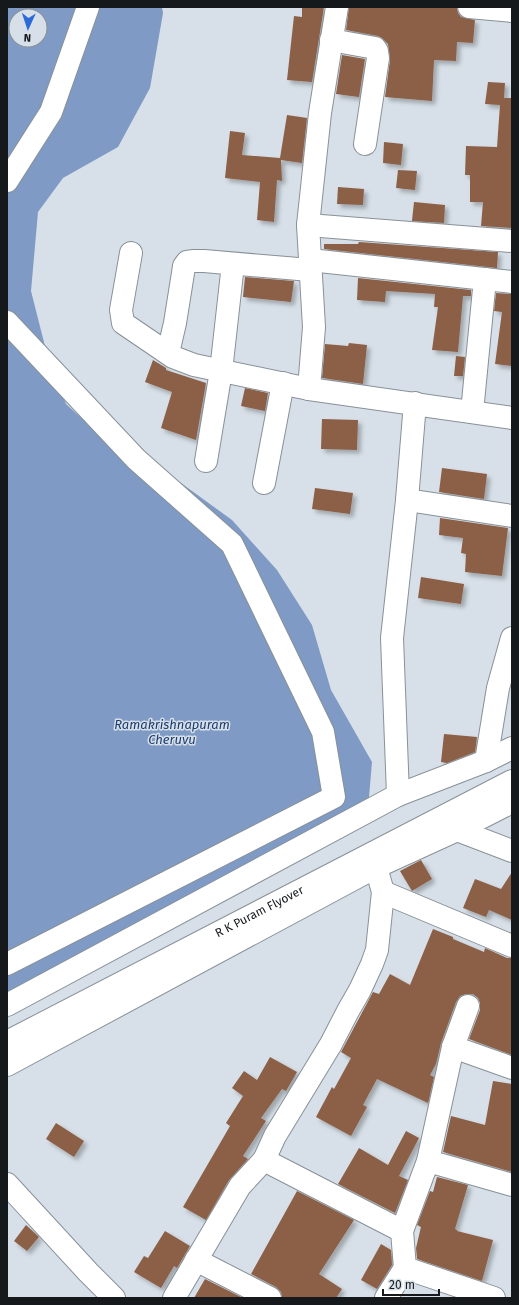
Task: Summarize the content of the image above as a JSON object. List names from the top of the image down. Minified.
{"streets":{"street":["R K Puram Flyover"]},"water":["Ramakrishnapuram Cheruvu"],"scale_bar":"20 m","north":"bottom"}
